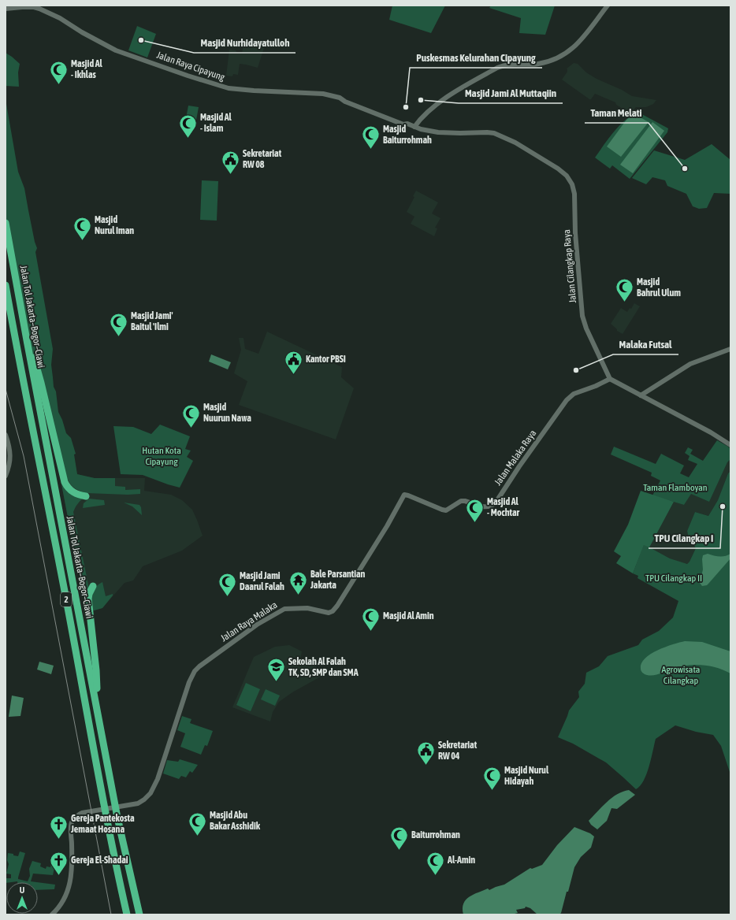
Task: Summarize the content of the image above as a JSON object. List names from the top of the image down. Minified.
{"streets":{"highway":["Jalan Tol Jakarta–Bogor–Ciawi","2"],"street":["Jalan Raya Cipayung","Jalan Cilangkap Raya","Jalan Malaka Raya","Jalan Raya Malaka"]},"crossings":[["Jalan Raya Cipayung","Jalan Cilangkap Raya"],["Jalan Cilangkap Raya","Jalan Malaka Raya"],["Jalan Malaka Raya","Jalan Raya Malaka"]],"parks":["Hutan Kota Cipayung","Taman Flamboyan","TPU Cilangkap II","Agrowisata Cilangkap"],"places":{"other":["Masjid Nurhidayatulloh","Masjid Jami Al Muttaqiin","Puskesmas Kelurahan Cipayung","Taman Melati","Malaka Futsal","TPU Cilangkap I"],"mosque":["Masjid Al - Ikhlas","Masjid Al - Islam","Masjid Baiturrohmah","Masjid Nurul Iman","Masjid Bahrul Ulum","Masjid Jami' Baitul 'Ilmi","Masjid Nuurun Nawa","Masjid Al - Mochtar","Masjid Jami Daarul Falah","Masjid Al Amin","Masjid Nurul Hidayah","Masjid Abu Bakar Asshidik","Baiturrohman","Al-Amin"],"public building":["Sekretariat RW 08","Kantor PBSI","Sekretariat RW 04"],"temple":["Bale Parsantian Jakarta"],"school or university":["Sekolah Al Falah TK, SD, SMP dan SMA"],"church":["Gereja Pantekosta Jemaat Hosana","Gereja El-Shadai"]},"north":"top"}
